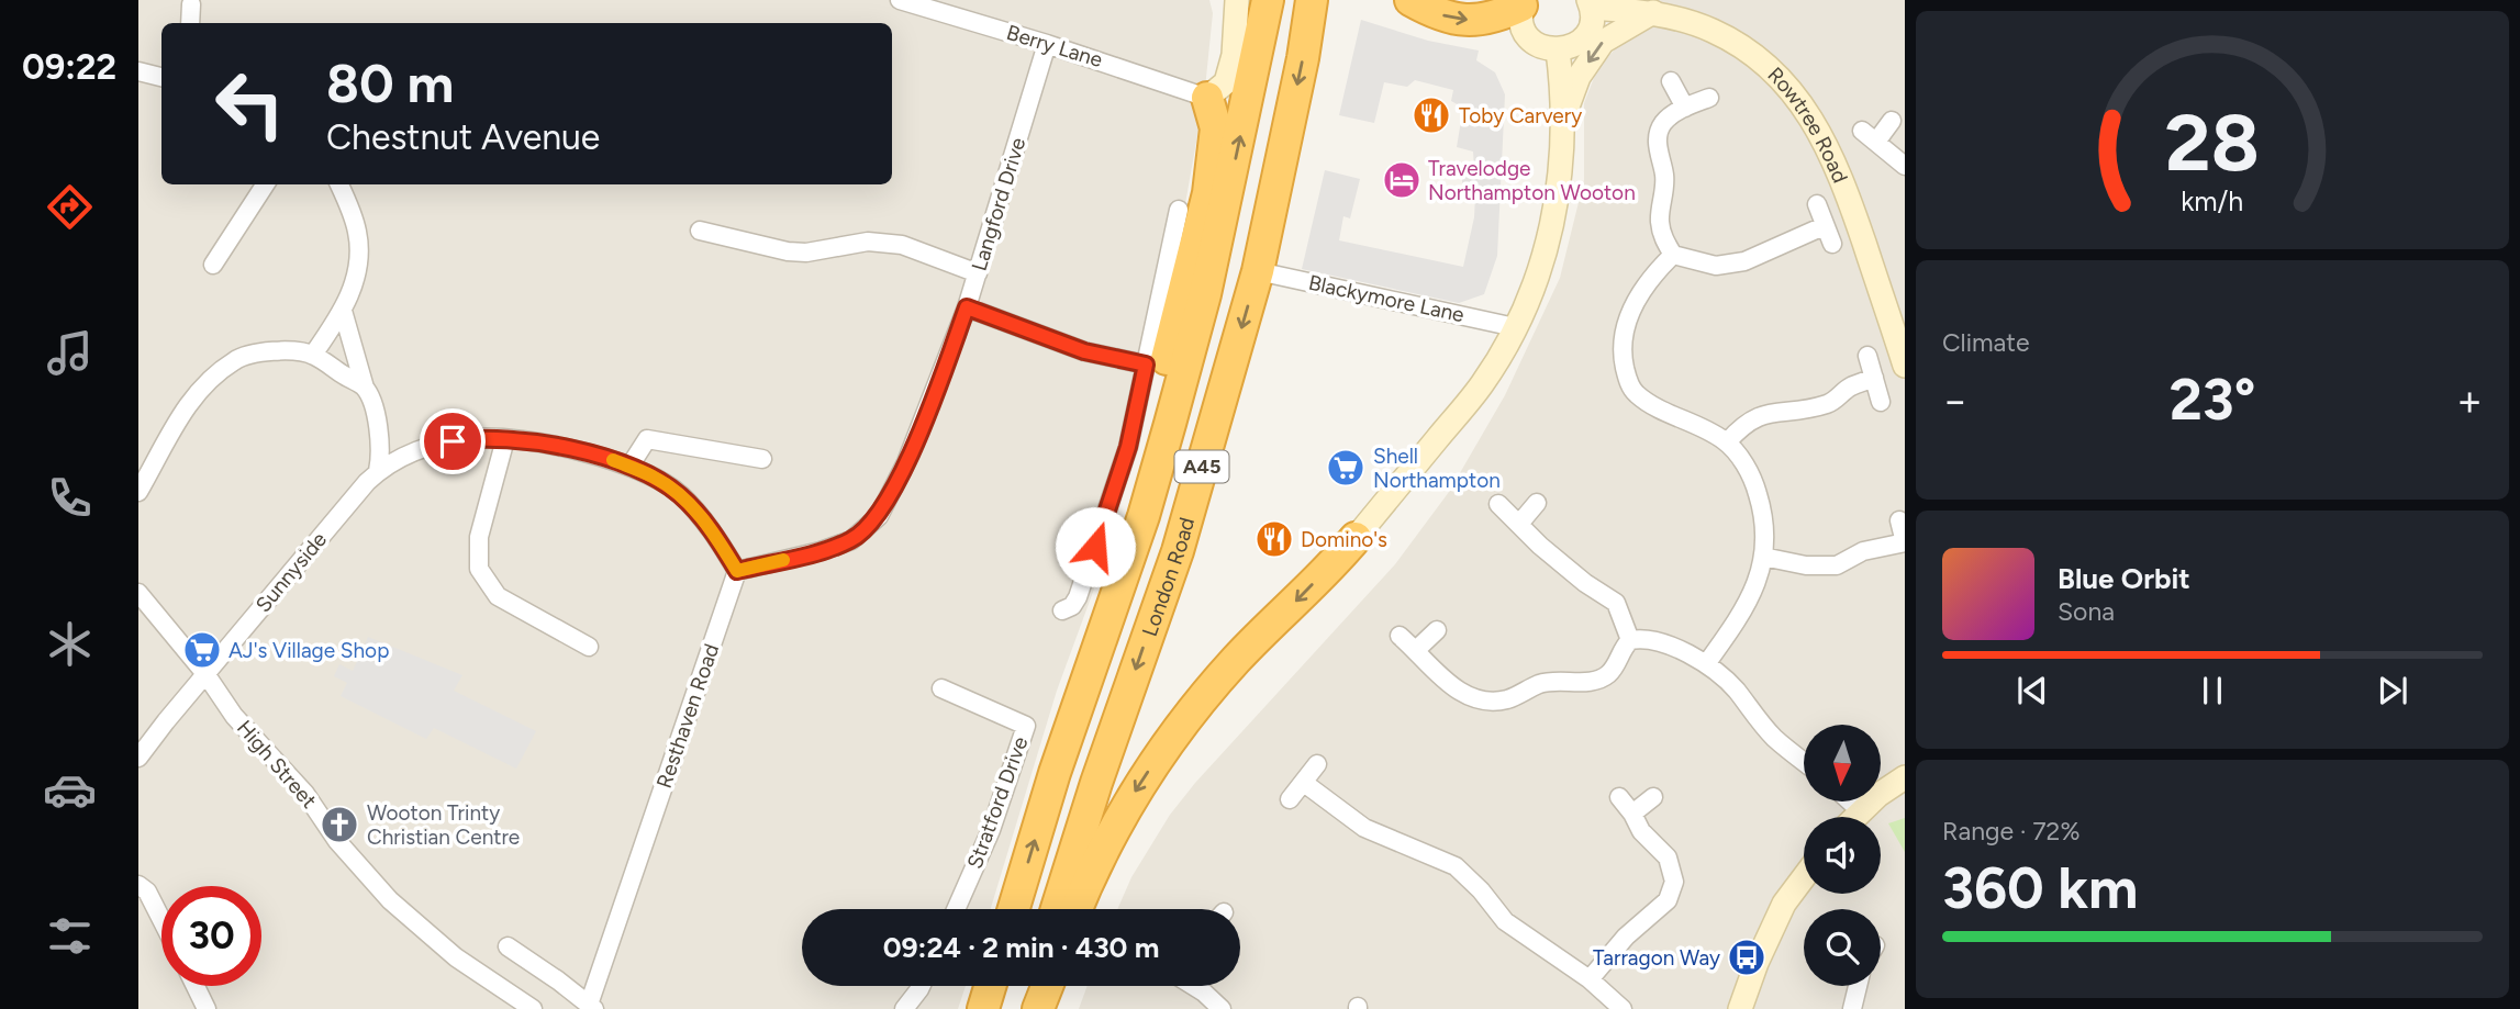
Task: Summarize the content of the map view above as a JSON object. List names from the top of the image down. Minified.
{"streets":{"highway":["A45","London Road"],"street":["Berry Lane","Rowtree Road","Langford Drive","Blackymore Lane","Sunnyside","Resthaven Road","High Street","Stratford Drive"]},"crossings":[["Berry Lane","Langford Drive"],["Langford Drive","Resthaven Road"],["Blackymore Lane","London Road"],["Sunnyside","High Street"]],"places":{"restaurant":["Toby Carvery","Domino's"],"hotel":["Travelodge Northampton Wooton"],"supermarket":["Shell Northampton","AJ's Village Shop"],"church":["Wooton Trinty Christian Centre"],"bus stop":["Tarragon Way"]},"north":"bottom","page":{"tabs":"09:22","turn":["80 m","Chestnut Avenue"],"tile":["Climate",["Range · 72%","360 km"]],"heat":["−","23°","+"],"song":["Blue Orbit","Sona"],"limit":"30","trip":"09:24 · 2 min · 430 m","gauge":["28","km/h"]}}
